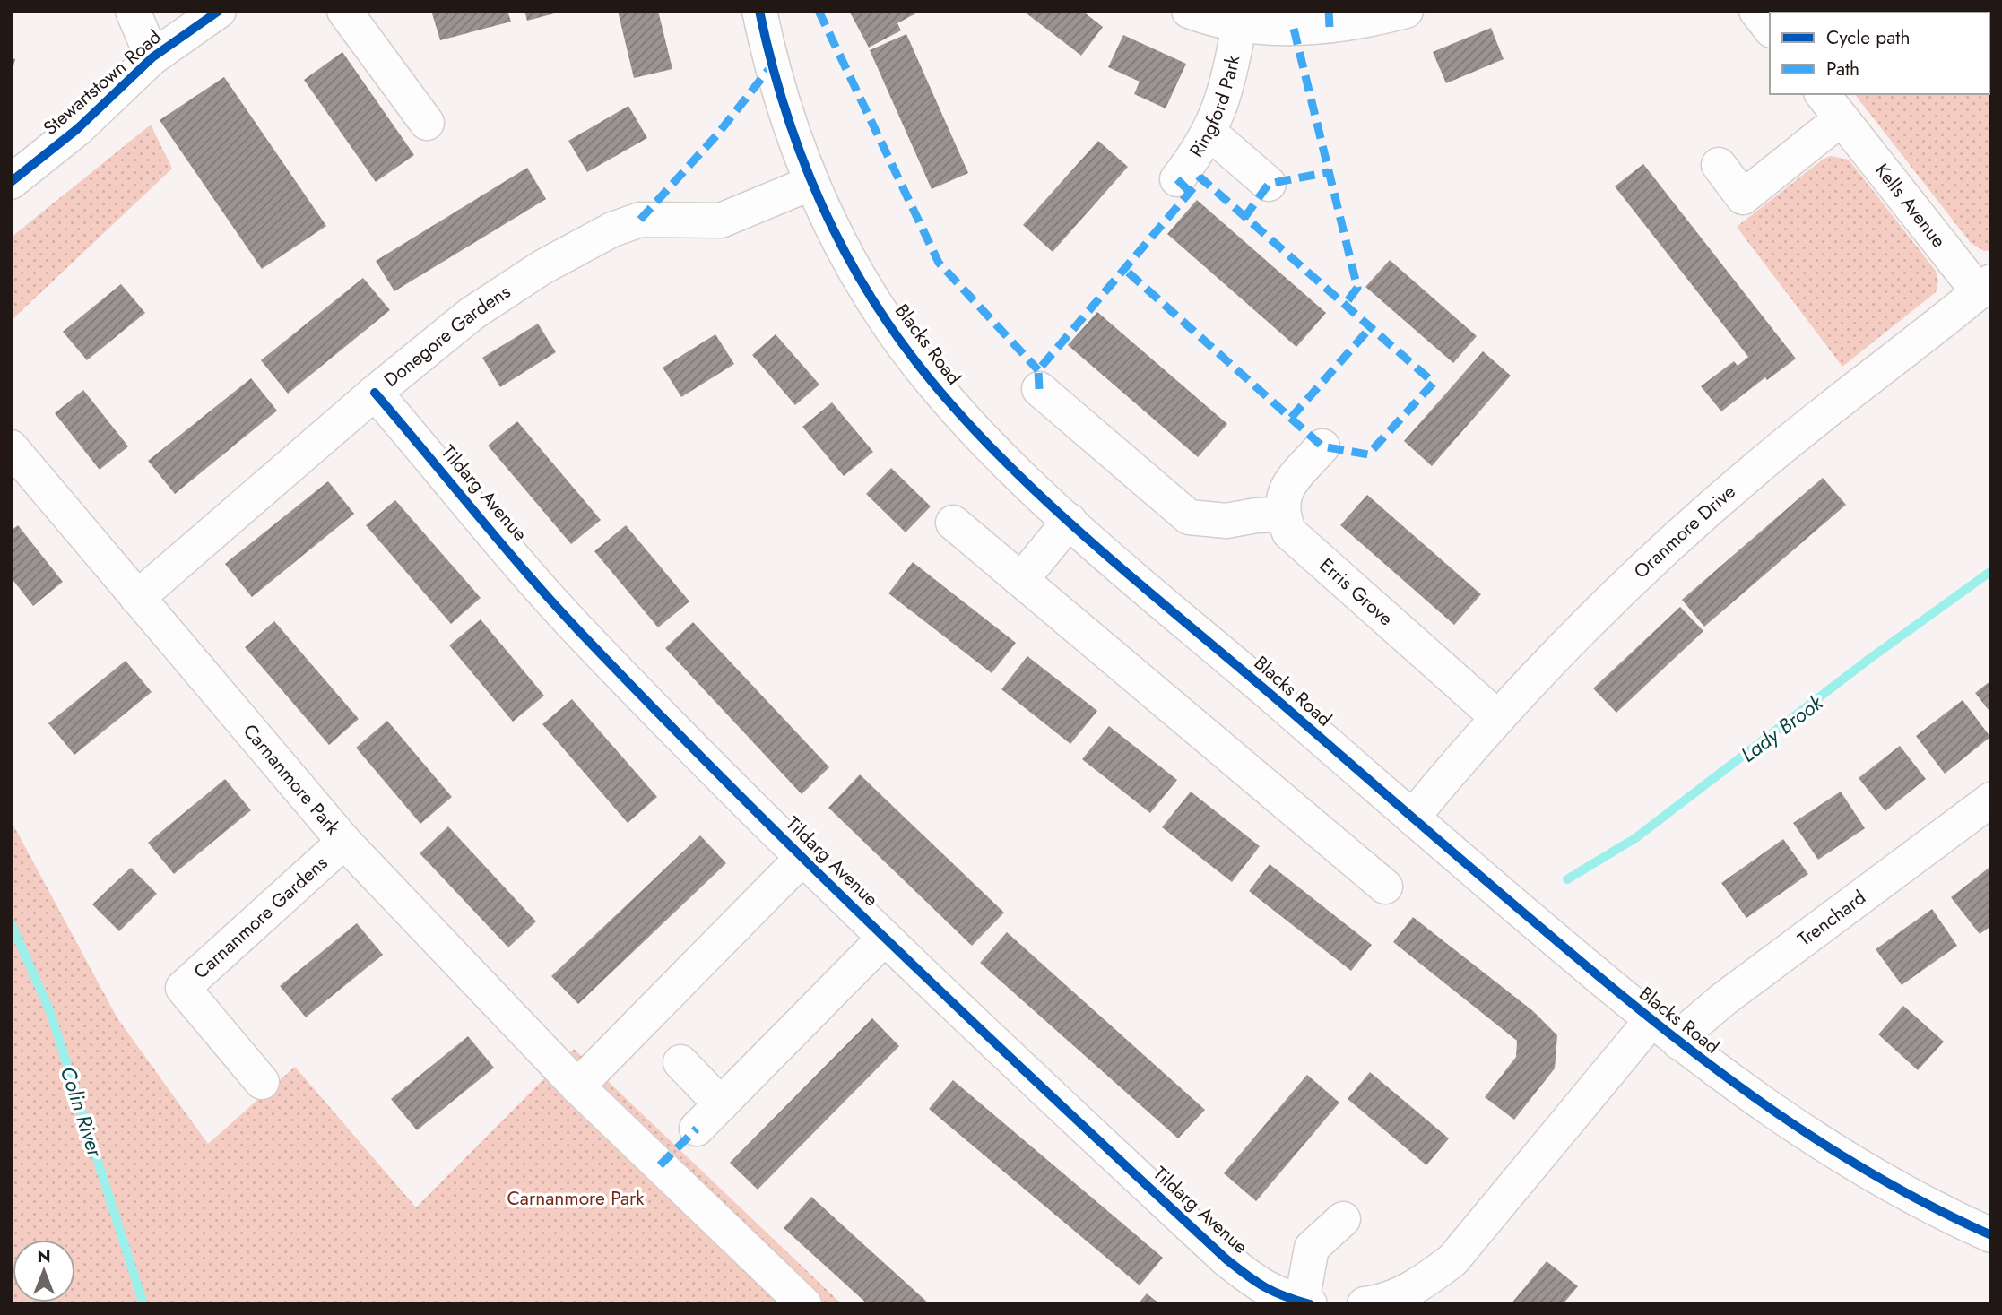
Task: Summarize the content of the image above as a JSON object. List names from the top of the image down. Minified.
{"streets":{"street":["Stewartstown Road","Ringford Park","Kells Avenue","Donegore Gardens","Blacks Road","Tildarg Avenue","Oranmore Drive","Erris Grove","Carnanmore Park","Carnanmore Gardens","Trenchard"]},"crossings":[["Kells Avenue","Oranmore Drive"],["Donegore Gardens","Blacks Road"],["Donegore Gardens","Tildarg Avenue"],["Donegore Gardens","Carnanmore Park"],["Blacks Road","Oranmore Drive"],["Blacks Road","Trenchard"],["Tildarg Avenue","Carnanmore Park"],["Oranmore Drive","Erris Grove"],["Carnanmore Park","Carnanmore Gardens"]],"water":["Lady Brook","Colin River"],"parks":["Carnanmore Park"],"legend":["Cycle path","Path"],"north":"top"}
